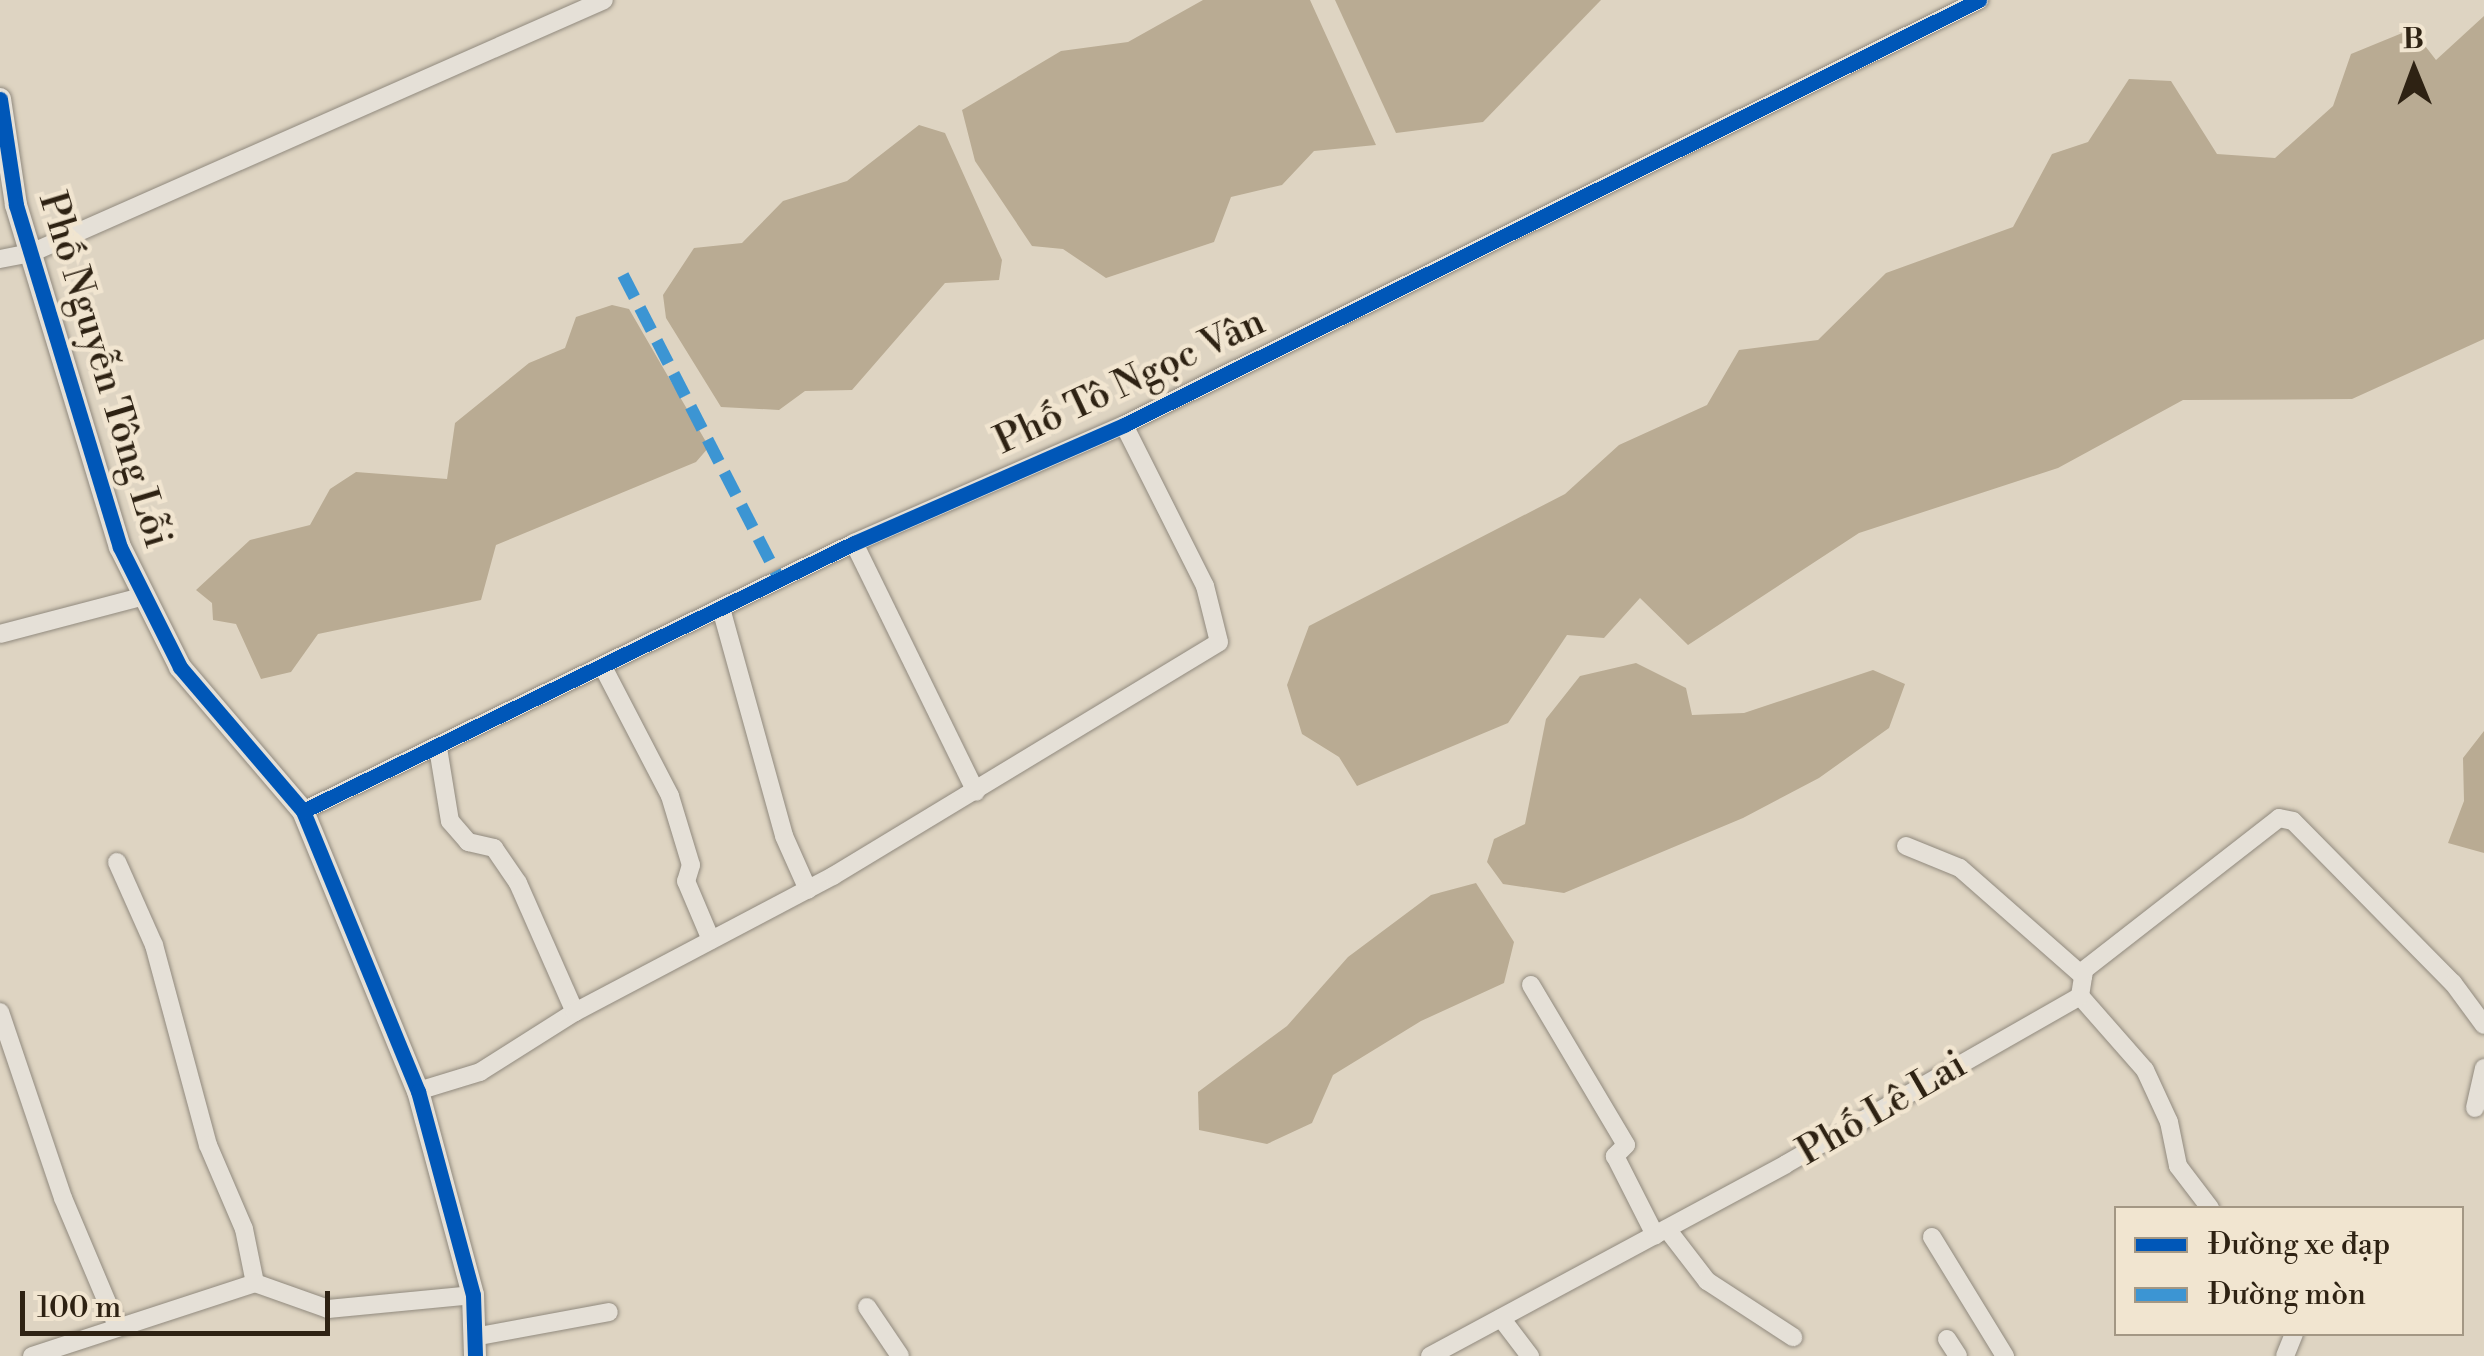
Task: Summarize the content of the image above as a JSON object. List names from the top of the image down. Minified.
{"streets":{"street":["Phố Nguyễn Tông Lỗi","Phố Tô Ngọc Vân","Phố Lê Lai"]},"crossings":[["Phố Nguyễn Tông Lỗi","Phố Tô Ngọc Vân"]],"legend":["Đường xe đạp","Đường mòn"],"scale_bar":"100 m","north":"top"}
